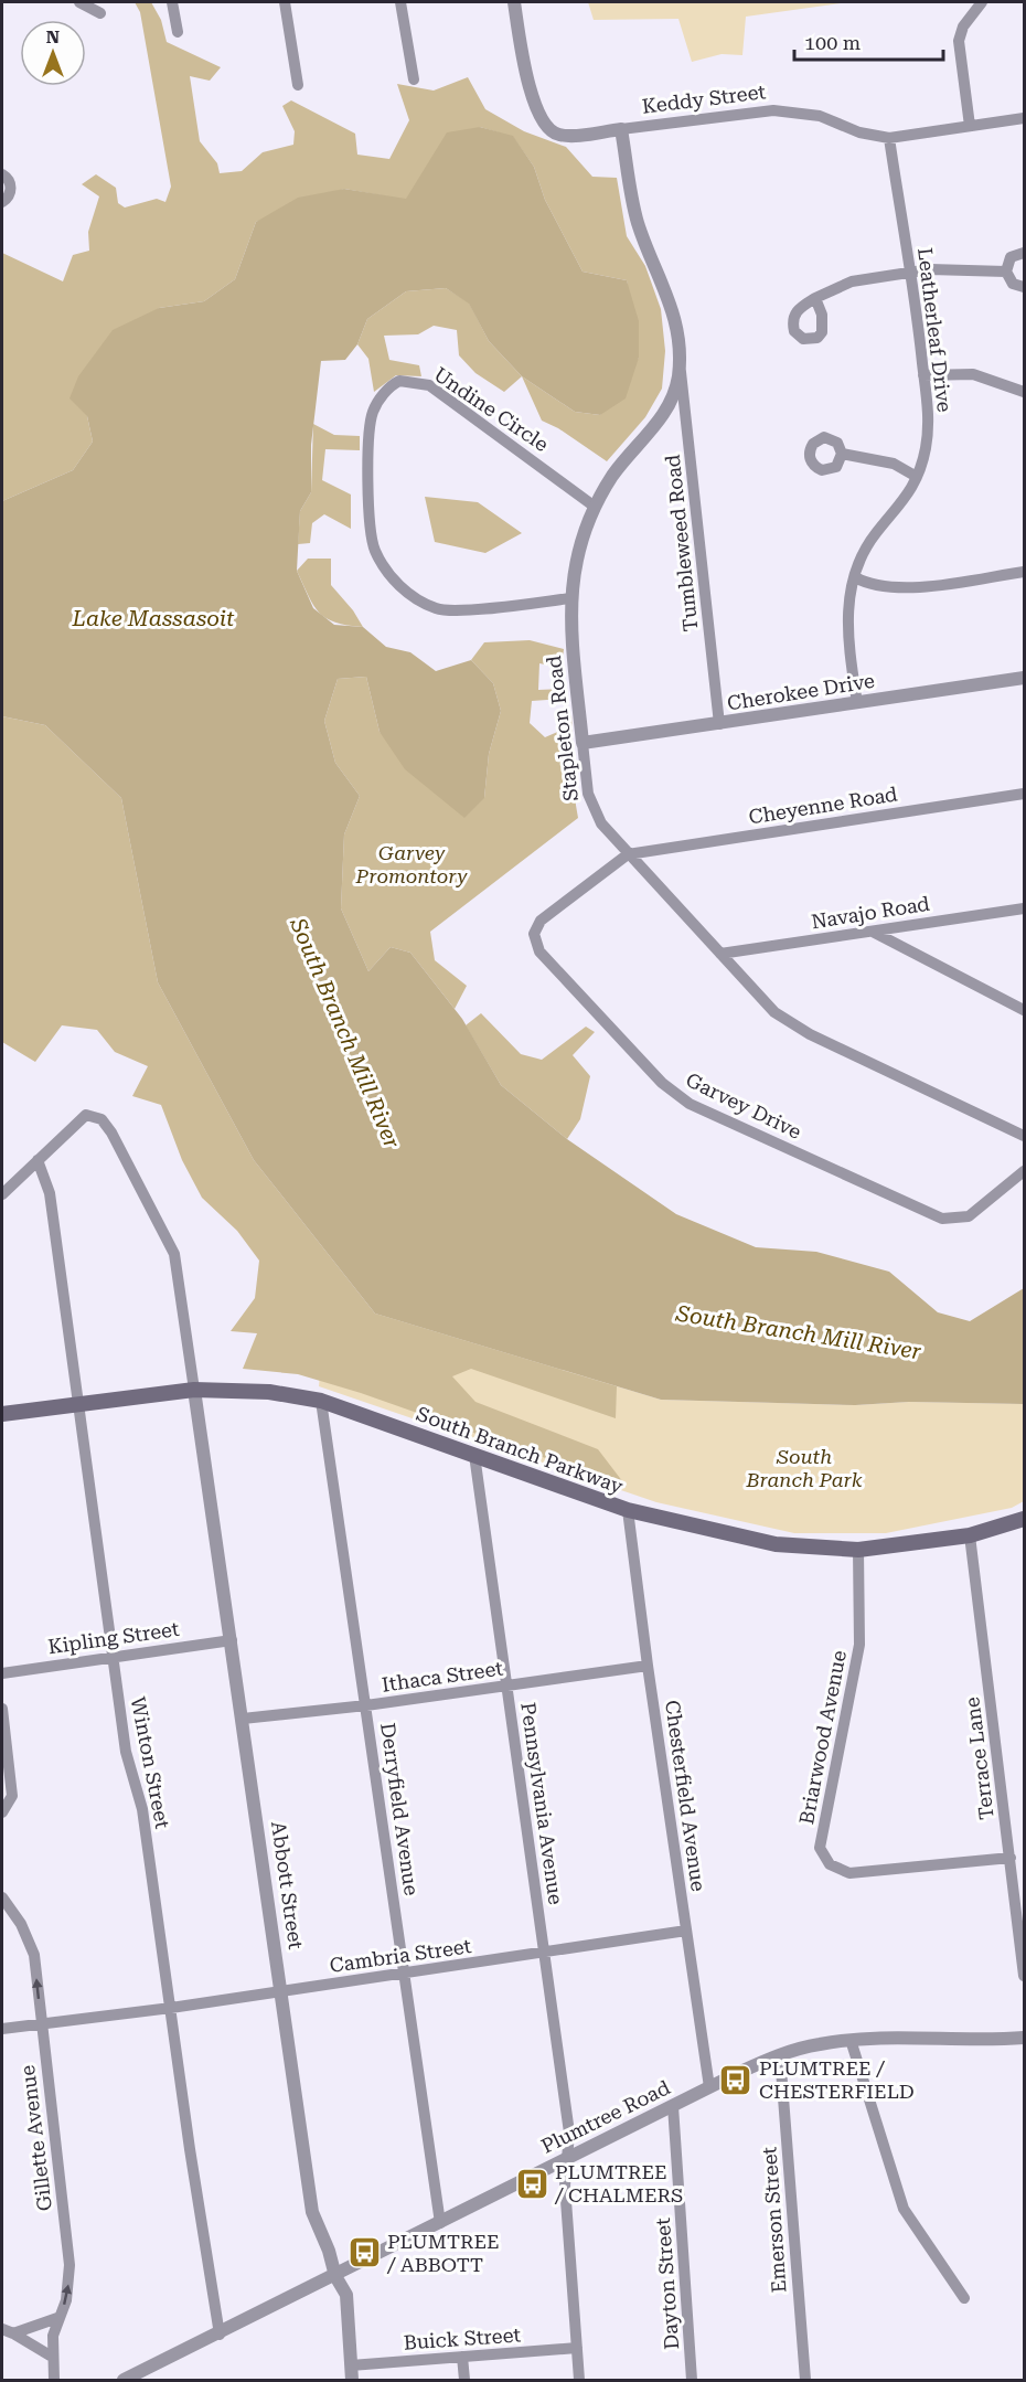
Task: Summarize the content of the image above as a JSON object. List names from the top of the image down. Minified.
{"streets":{"main road":["South Branch Parkway"],"street":["Keddy Street","Leatherleaf Drive","Undine Circle","Tumbleweed Road","Cherokee Drive","Stapleton Road","Cheyenne Road","Navajo Road","Garvey Drive","Kipling Street","Ithaca Street","Briarwood Avenue","Terrace Lane","Winton Street","Chesterfield Avenue","Pennsylvania Avenue","Derryfield Avenue","Abbott Street","Cambria Street","Plumtree Road","Gillette Avenue","Emerson Street","Dayton Street","Buick Street"]},"crossings":[["Keddy Street","Leatherleaf Drive"],["Keddy Street","Stapleton Road"],["Leatherleaf Drive","Cherokee Drive"],["Undine Circle","Stapleton Road"],["Tumbleweed Road","Cherokee Drive"],["Tumbleweed Road","Stapleton Road"],["Cherokee Drive","Stapleton Road"],["Stapleton Road","Cheyenne Road"],["Stapleton Road","Navajo Road"],["Stapleton Road","Garvey Drive"],["Cheyenne Road","Garvey Drive"],["South Branch Parkway","Briarwood Avenue"],["South Branch Parkway","Terrace Lane"],["South Branch Parkway","Winton Street"],["South Branch Parkway","Chesterfield Avenue"],["South Branch Parkway","Pennsylvania Avenue"],["South Branch Parkway","Derryfield Avenue"],["South Branch Parkway","Abbott Street"],["Kipling Street","Winton Street"],["Kipling Street","Abbott Street"],["Ithaca Street","Chesterfield Avenue"],["Ithaca Street","Pennsylvania Avenue"],["Ithaca Street","Derryfield Avenue"],["Ithaca Street","Abbott Street"],["Briarwood Avenue","Terrace Lane"],["Winton Street","Cambria Street"],["Winton Street","Plumtree Road"],["Chesterfield Avenue","Cambria Street"],["Chesterfield Avenue","Plumtree Road"],["Pennsylvania Avenue","Cambria Street"],["Pennsylvania Avenue","Plumtree Road"],["Pennsylvania Avenue","Buick Street"],["Derryfield Avenue","Cambria Street"],["Derryfield Avenue","Plumtree Road"],["Abbott Street","Cambria Street"],["Abbott Street","Plumtree Road"],["Abbott Street","Buick Street"],["Cambria Street","Gillette Avenue"],["Plumtree Road","Emerson Street"],["Plumtree Road","Dayton Street"]],"one_way":["Gillette Avenue"],"water":["Lake Massasoit","South Branch Mill River"],"parks":["Garvey Promontory","South Branch Park"],"places":{"bus stop":["PLUMTREE / CHESTERFIELD","PLUMTREE / CHALMERS","PLUMTREE / ABBOTT"]},"scale_bar":"100 m","north":"top"}
